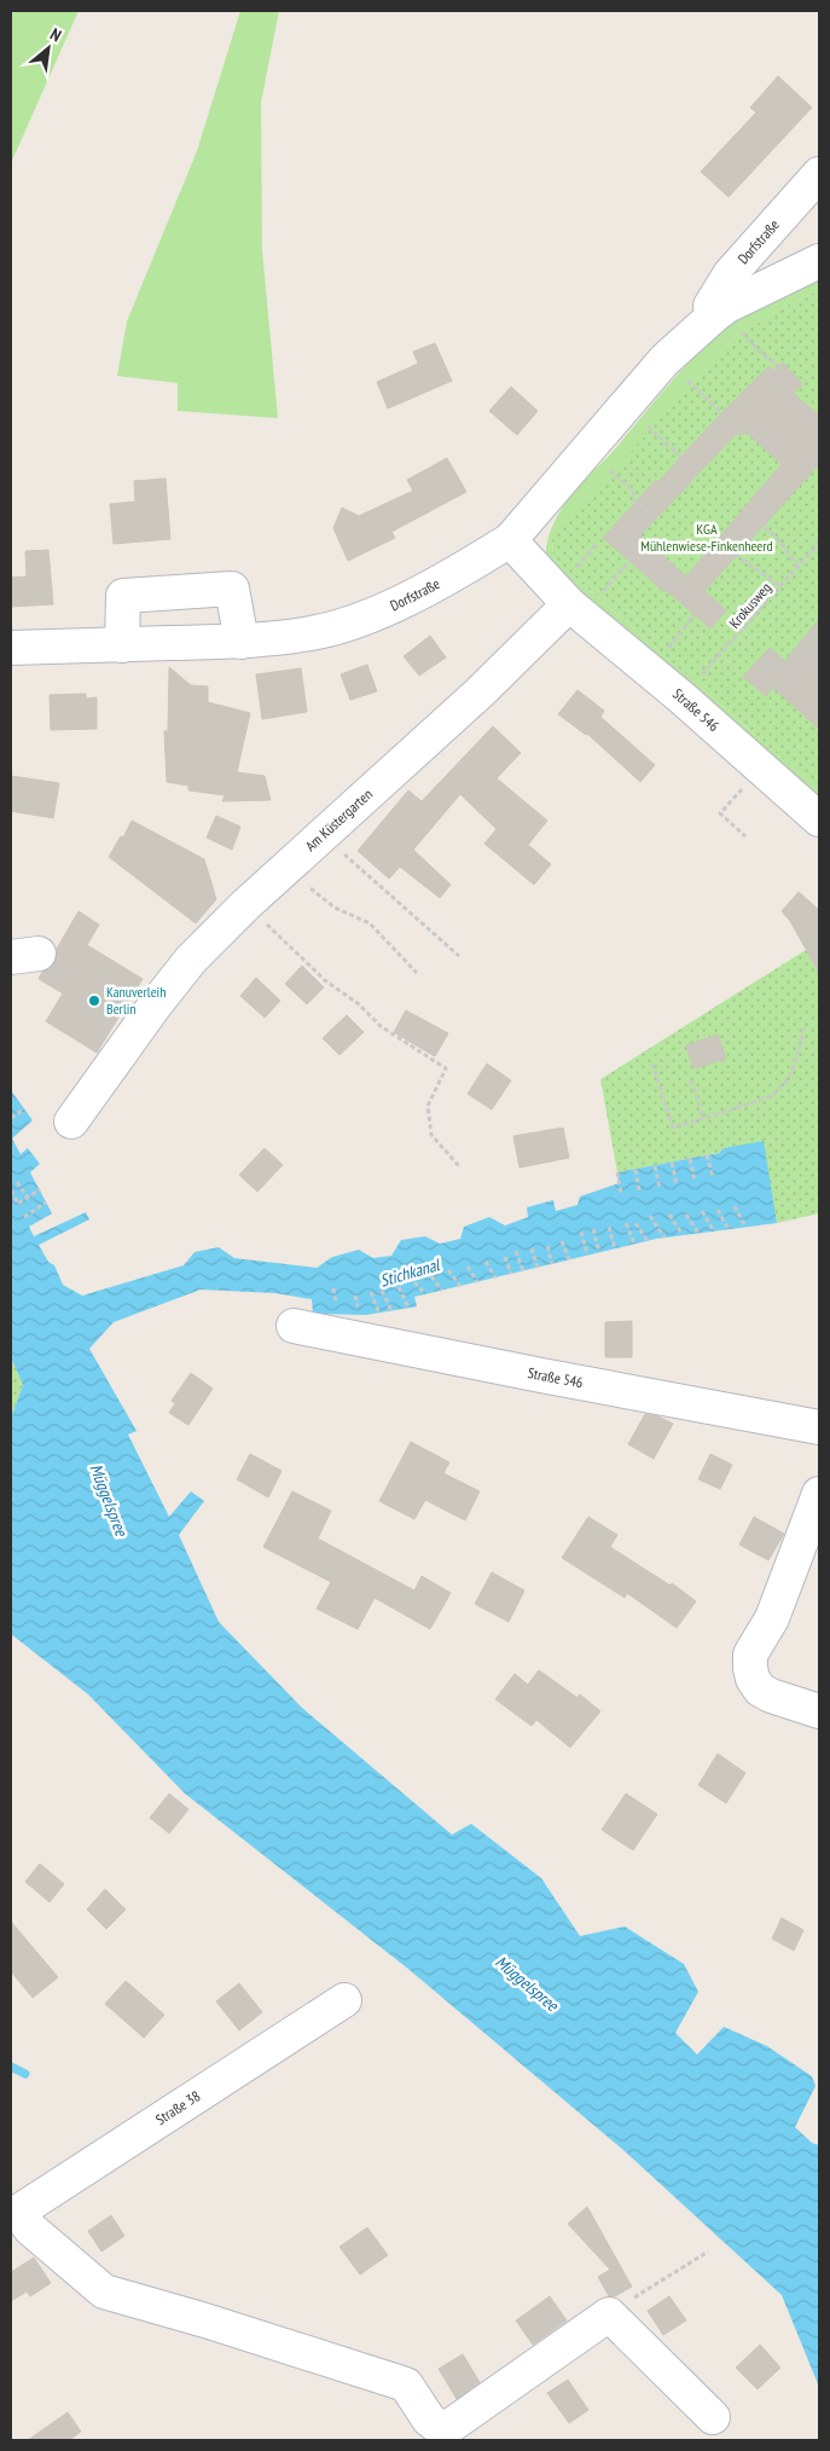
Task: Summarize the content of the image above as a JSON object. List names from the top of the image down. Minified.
{"streets":{"street":["Dorfstraße","Straße 546","Am Küstergarten","Straße 38"],"path":["Krokusweg"]},"crossings":[["Straße 546","Am Küstergarten"]],"water":["Stichkanal","Müggelspree"],"parks":["KGA Mühlenwiese-Finkenheerd"],"places":["Kanuverleih Berlin"],"north":"top right"}
